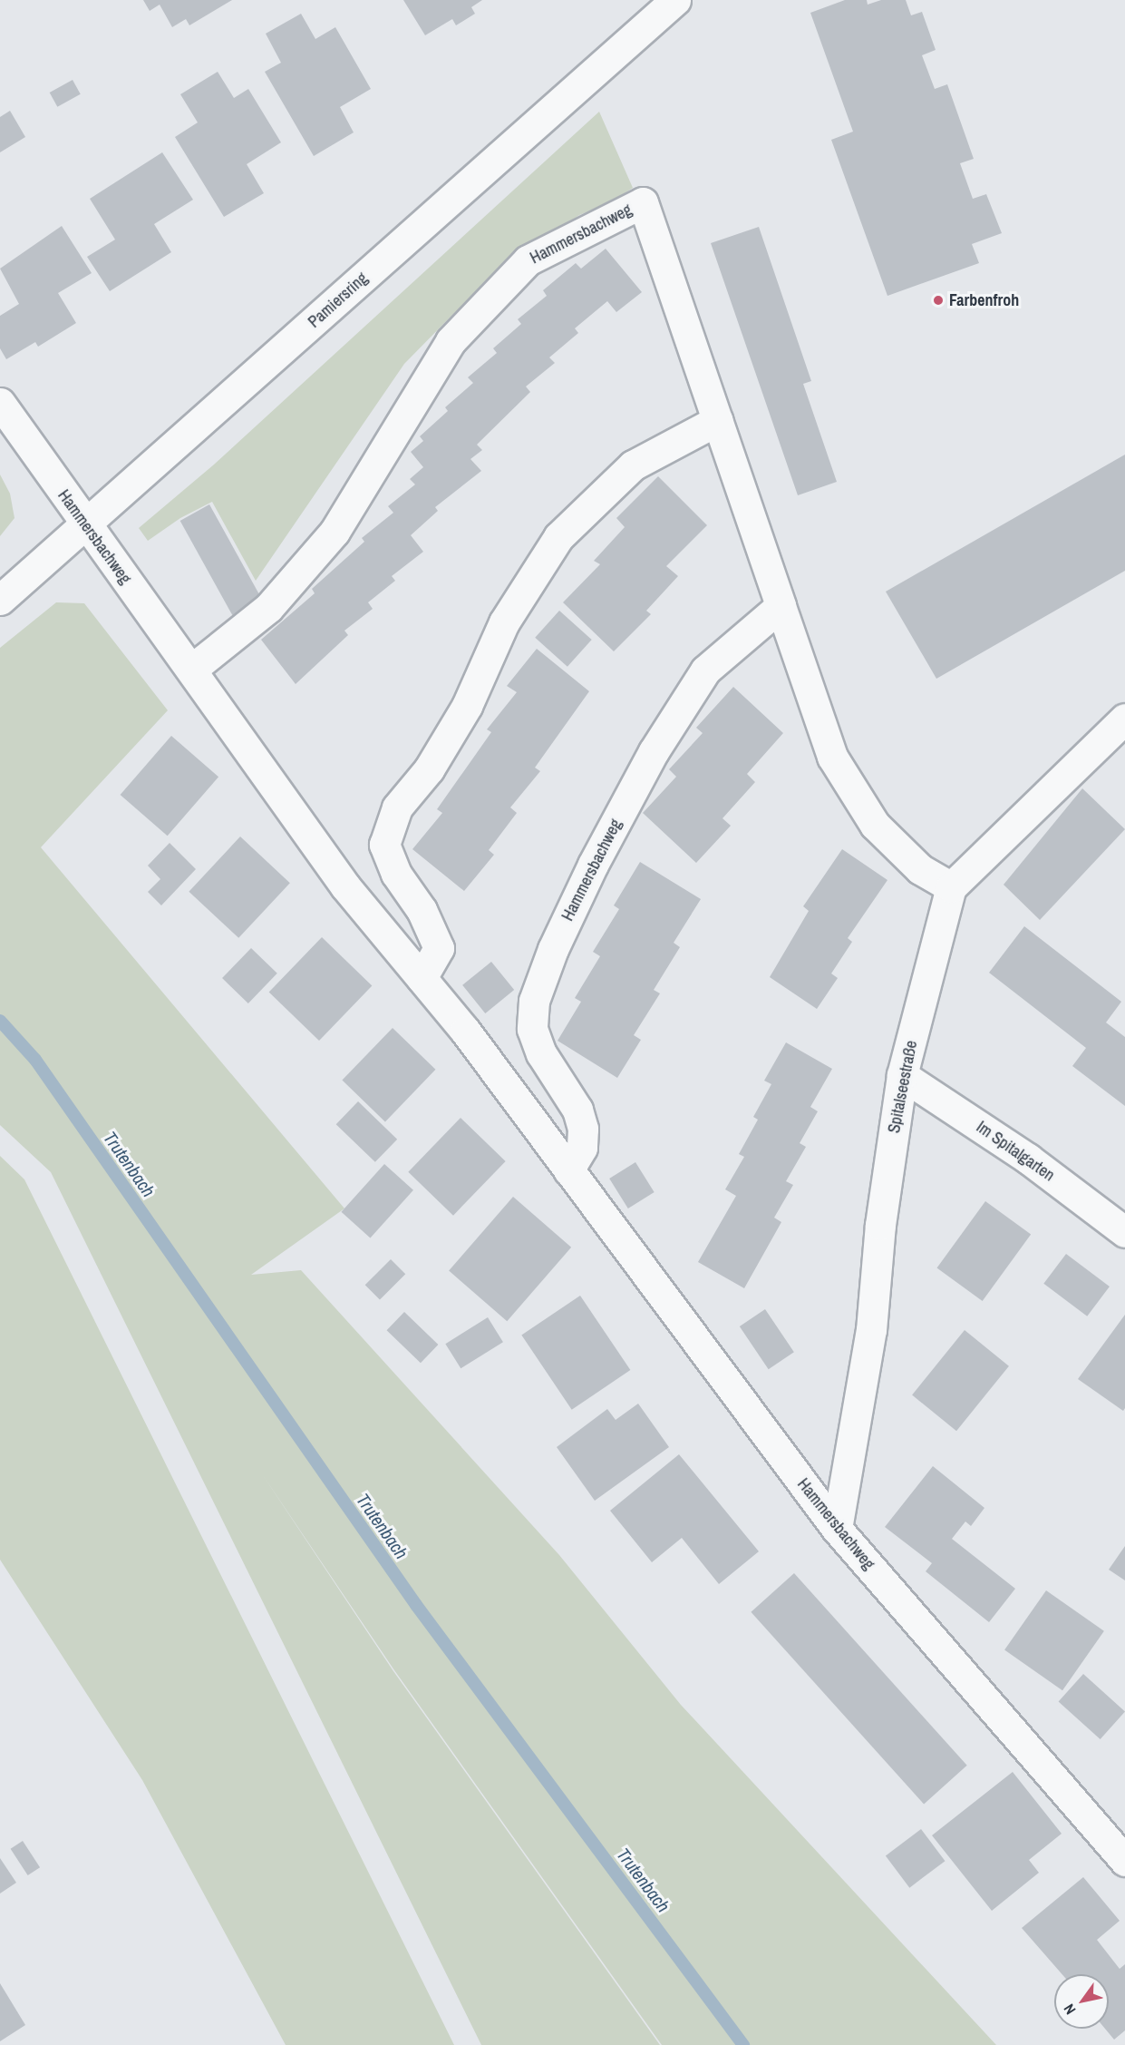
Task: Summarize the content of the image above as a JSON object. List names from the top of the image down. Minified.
{"streets":{"street":["Hammersbachweg","Pamiersring","Spitalseestraße","Im Spitalgarten"]},"crossings":[["Hammersbachweg","Pamiersring"],["Hammersbachweg","Spitalseestraße"],["Spitalseestraße","Im Spitalgarten"]],"water":["Trutenbach"],"places":["Farbenfroh"],"north":"bottom left"}
